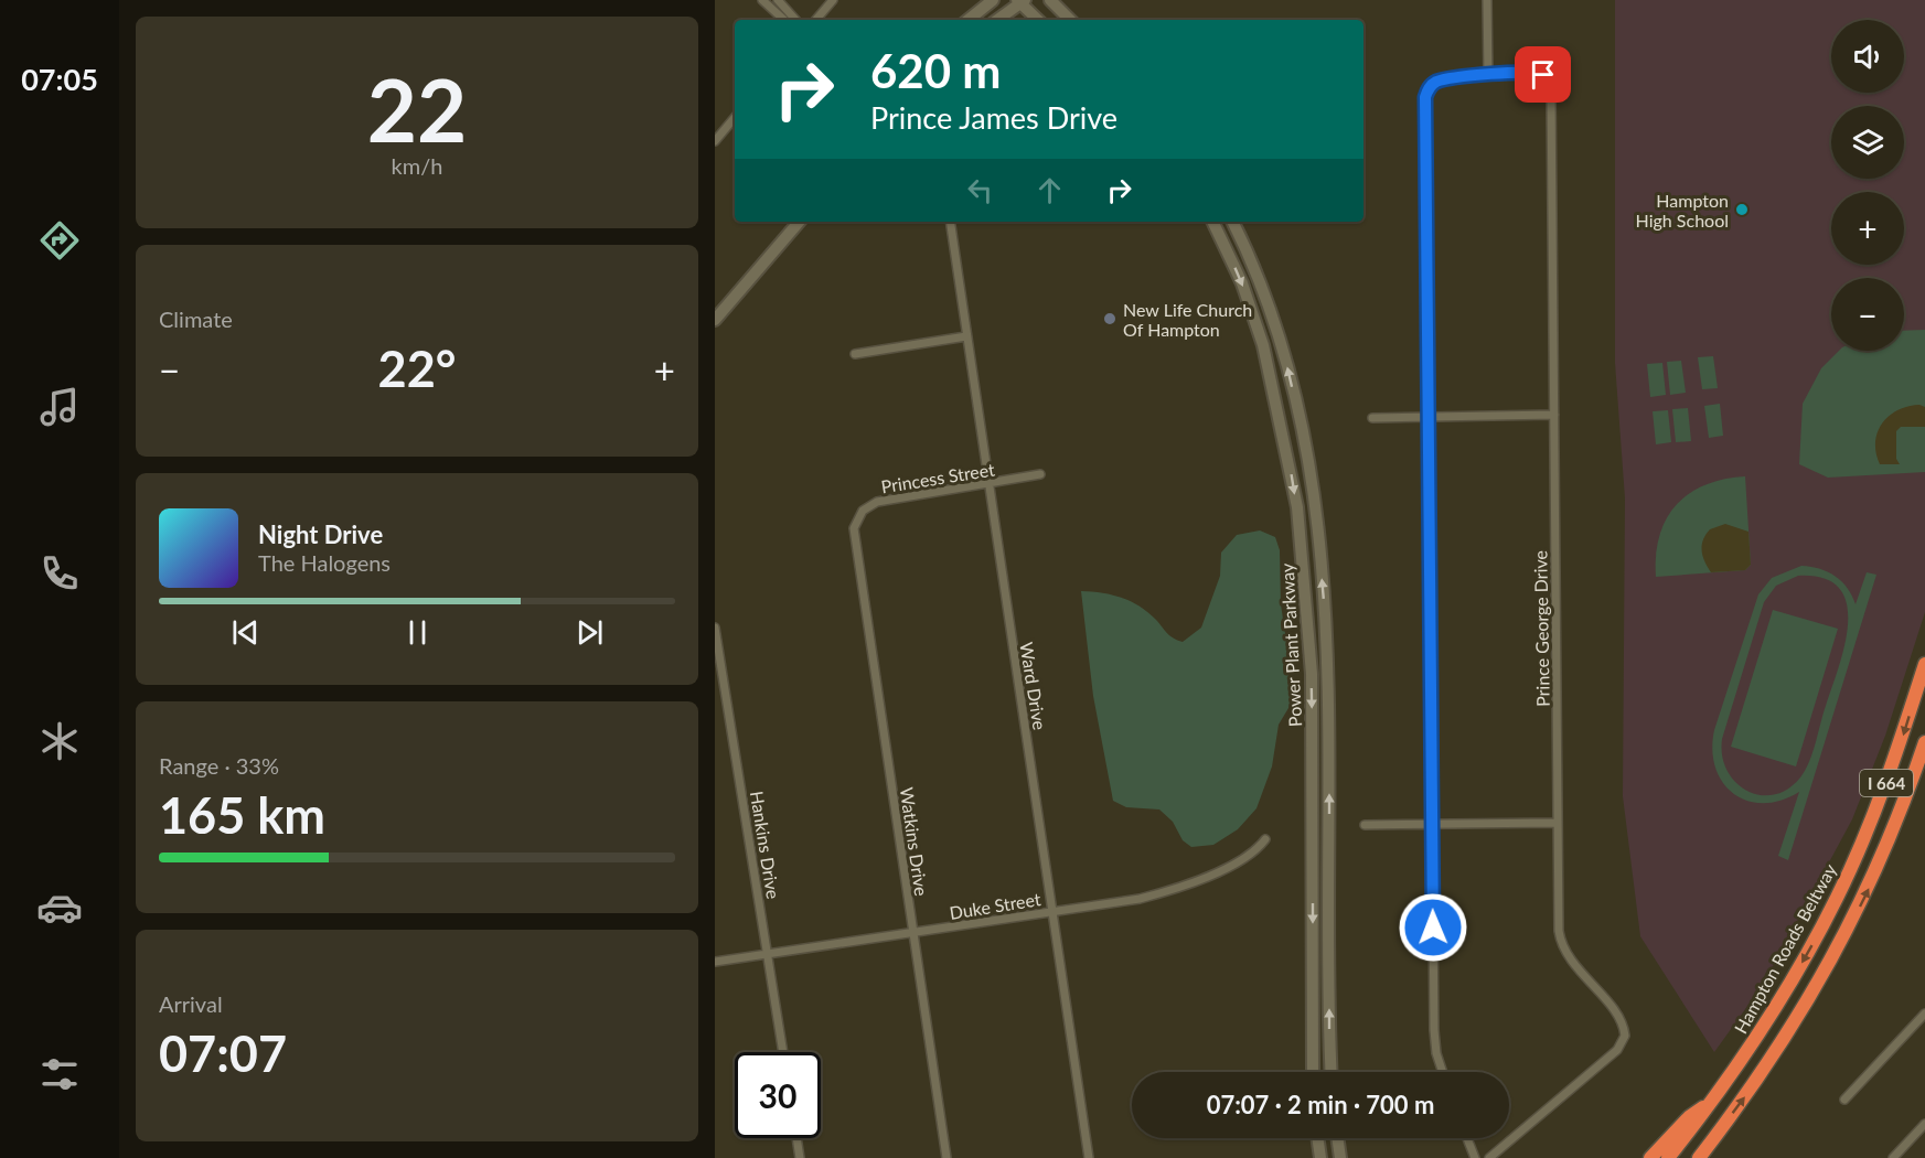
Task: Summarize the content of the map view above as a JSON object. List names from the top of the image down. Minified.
{"streets":{"highway":["I 664","Hampton Roads Beltway"],"main road":["Power Plant Parkway"],"street":["Princess Street","Prince George Drive","Ward Drive","Watkins Drive","Hankins Drive","Duke Street"]},"crossings":[["Princess Street","Ward Drive"],["Princess Street","Watkins Drive"],["Ward Drive","Duke Street"],["Watkins Drive","Duke Street"],["Hankins Drive","Duke Street"]],"places":["Hampton High School","New Life Church Of Hampton"],"page":{"tabs":"07:05","tile":[["22","km/h"],"Climate",["Range · 33%","165 km"],["Arrival","07:07"]],"map_buttons":["+","−"],"turn":["620 m","Prince James Drive"],"heat":["−","22°","+"],"song":["Night Drive","The Halogens"],"limit":"30","trip":"07:07 · 2 min · 700 m"}}
